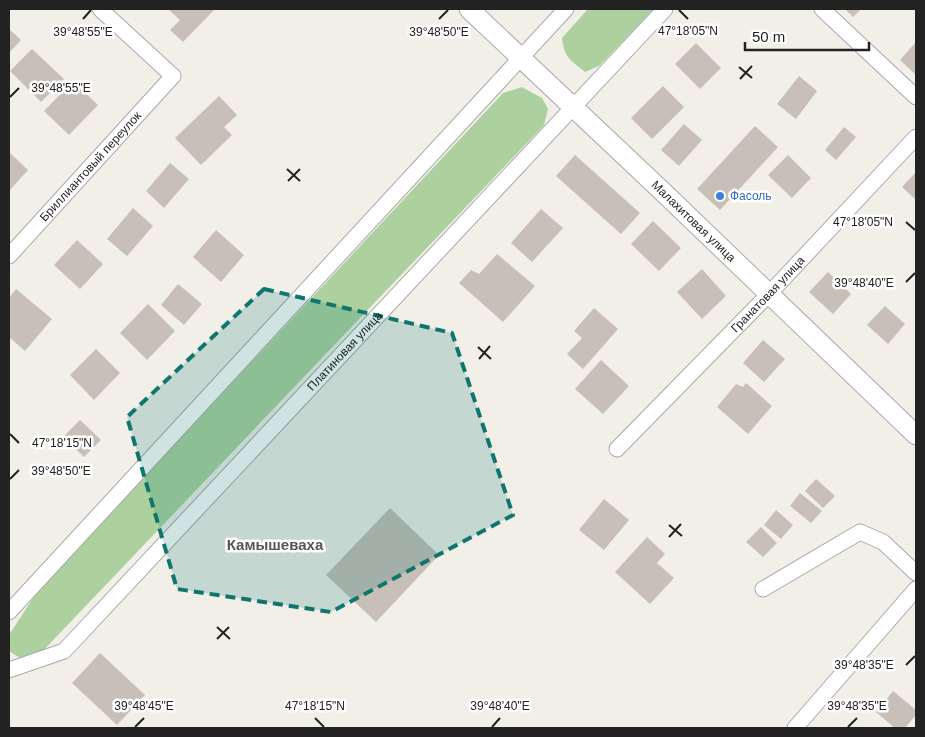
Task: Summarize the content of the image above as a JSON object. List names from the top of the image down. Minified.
{"streets":{"street":["Бриллиантовый переулок","Малахитовая улица","Гранатовая улица","Платиновая улица"]},"crossings":[["Малахитовая улица","Гранатовая улица"],["Малахитовая улица","Платиновая улица"]],"districts":["Камышеваха"],"places":["Фасоль"],"scale_bar":"50 m","coordinates":["47°18'05\"N","39°48'55\"E","39°48'50\"E","39°48'40\"E","47°18'15\"N","39°48'35\"E","39°48'45\"E"]}
